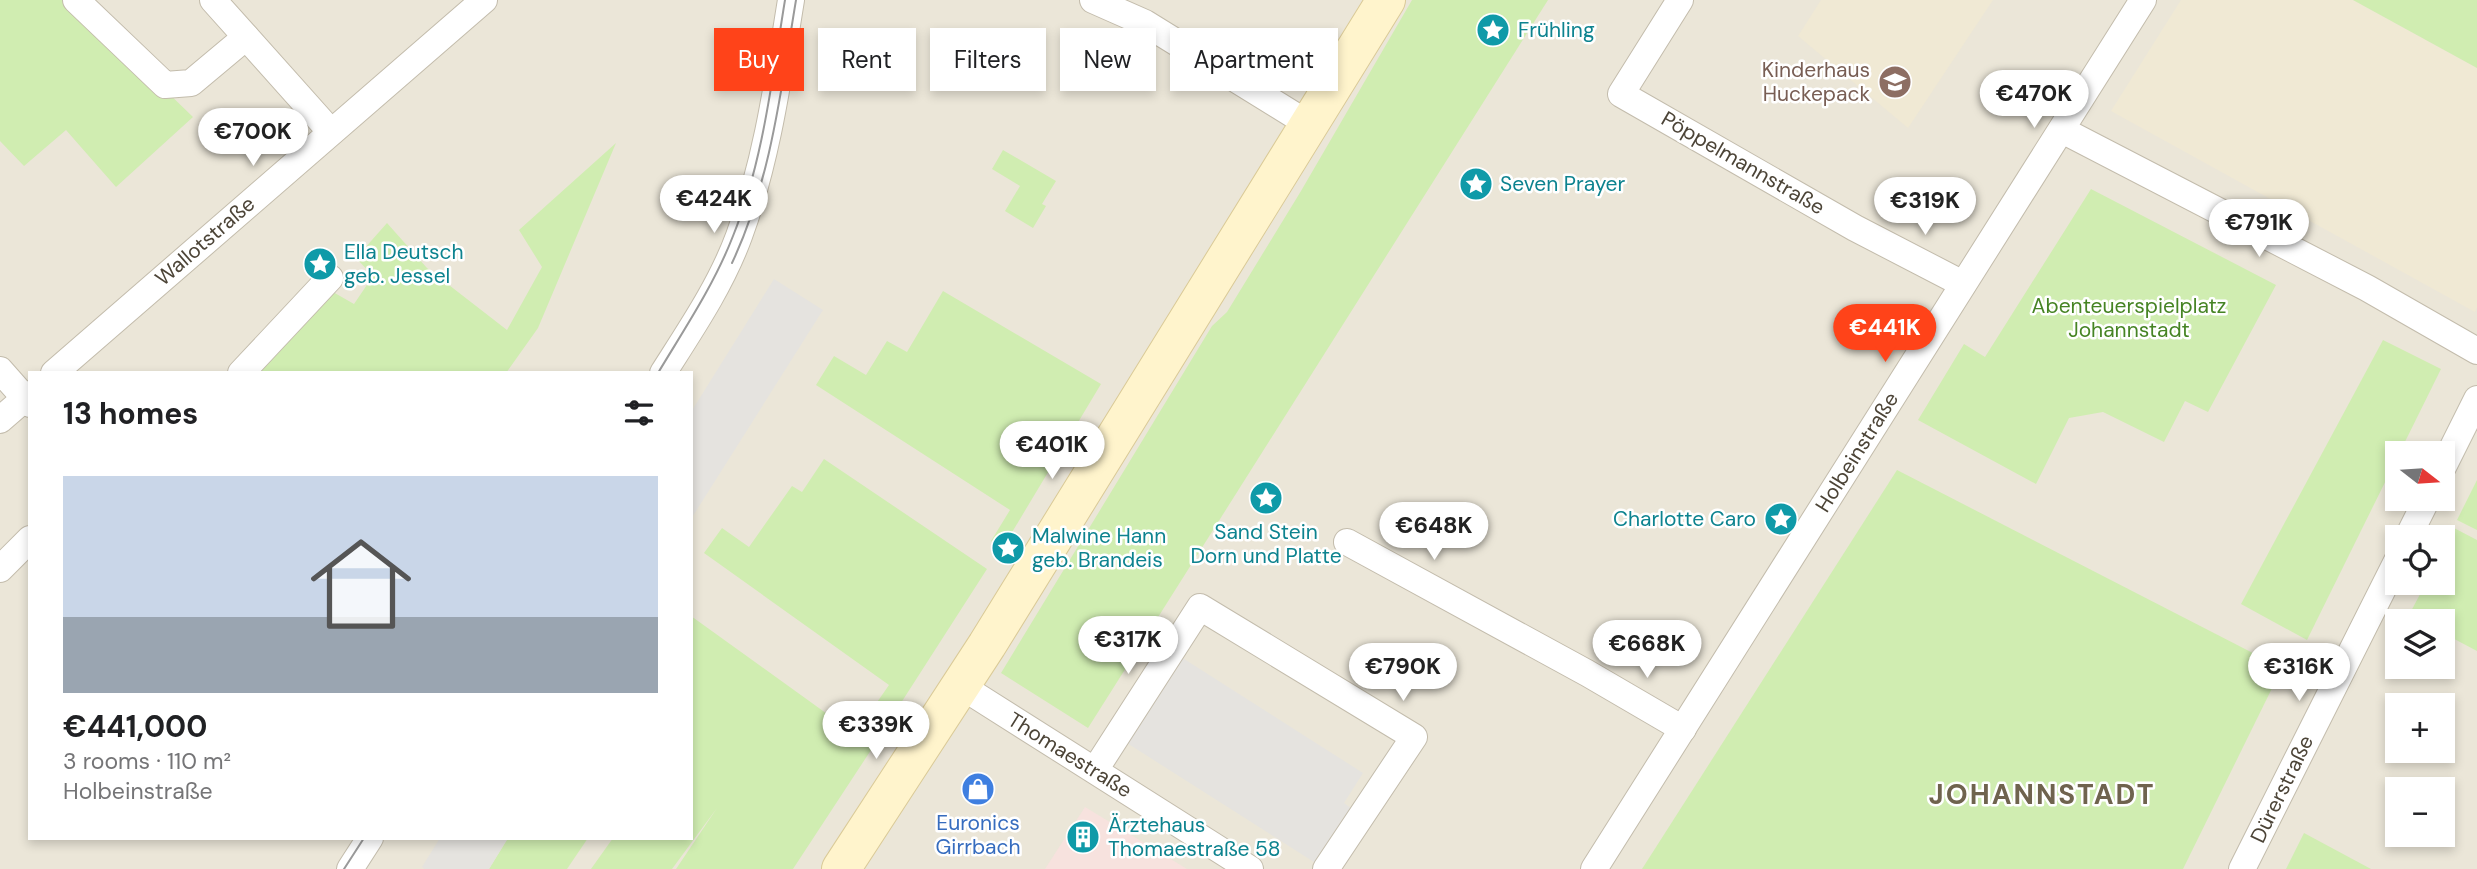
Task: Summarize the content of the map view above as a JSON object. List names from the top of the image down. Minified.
{"streets":{"street":["Pöppelmannstraße","Wallotstraße","Holbeinstraße","Thomaestraße","Dürerstraße"]},"crossings":[["Pöppelmannstraße","Holbeinstraße"]],"districts":["JOHANNSTADT"],"parks":["Abenteuerspielplatz Johannstadt"],"places":{"place":["Frühling","Seven Prayer","Ella Deutsch geb. Jessel","Sand Stein Dorn und Platte","Charlotte Caro","Malwine Hann geb. Brandeis"],"school or university":["Kinderhaus Huckepack"],"shop":["Euronics Girrbach"],"building":["Ärztehaus Thomaestraße 58"]},"north":"right","page":{"chip":["Buy","Rent","Filters","New","Apartment"],"price":["€470K","€700K","€424K","€319K","€791K","€441K","€401K","€648K","€317K","€668K","€790K","€316K","€339K"],"heading":"13 homes","map_buttons":["+","−"],"list":[{"name":"€441,000","note":"3 rooms · 110 m² · Holbeinstraße"}]}}
